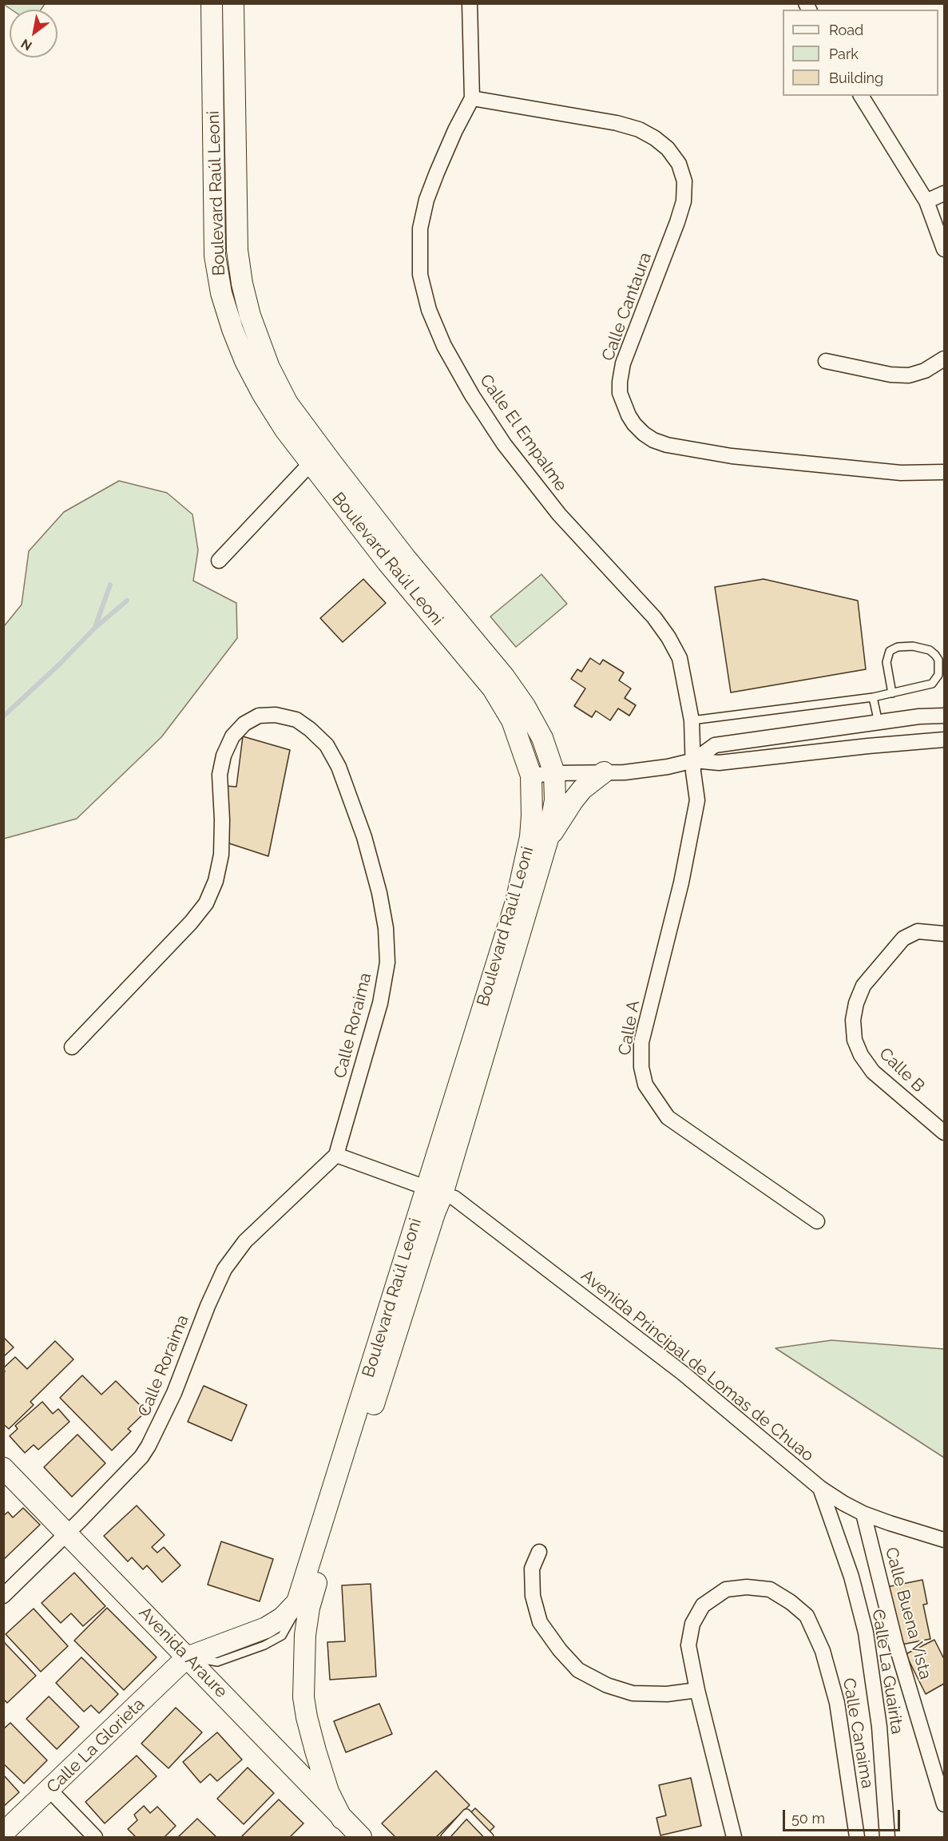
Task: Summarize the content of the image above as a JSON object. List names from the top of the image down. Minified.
{"streets":{"street":["Boulevard Raúl Leoni","Calle Cantaura","Calle El Empalme","Calle Roraima","Calle A","Calle B","Avenida Principal de Lomas de Chuao","Calle Buena Vista","Avenida Araure","Calle La Guairita","Calle Canaima","Calle La Glorieta"]},"crossings":[["Boulevard Raúl Leoni","Avenida Principal de Lomas de Chuao"],["Boulevard Raúl Leoni","Avenida Araure"],["Boulevard Raúl Leoni","Calle La Glorieta"],["Calle Cantaura","Calle El Empalme"],["Calle El Empalme","Calle A"],["Calle Roraima","Avenida Principal de Lomas de Chuao"],["Calle Roraima","Avenida Araure"],["Avenida Principal de Lomas de Chuao","Calle Buena Vista"],["Avenida Principal de Lomas de Chuao","Calle La Guairita"],["Avenida Araure","Calle La Glorieta"]],"legend":["Road","Park","Building"],"scale_bar":"50 m","north":"bottom left"}
